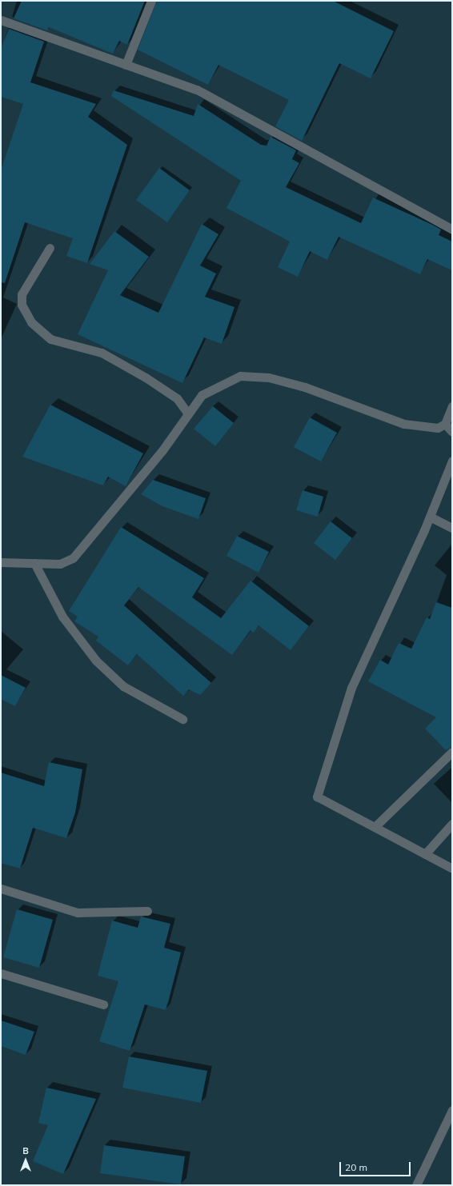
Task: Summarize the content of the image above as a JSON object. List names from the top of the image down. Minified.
{"scale_bar":"20 m","north":"top"}
